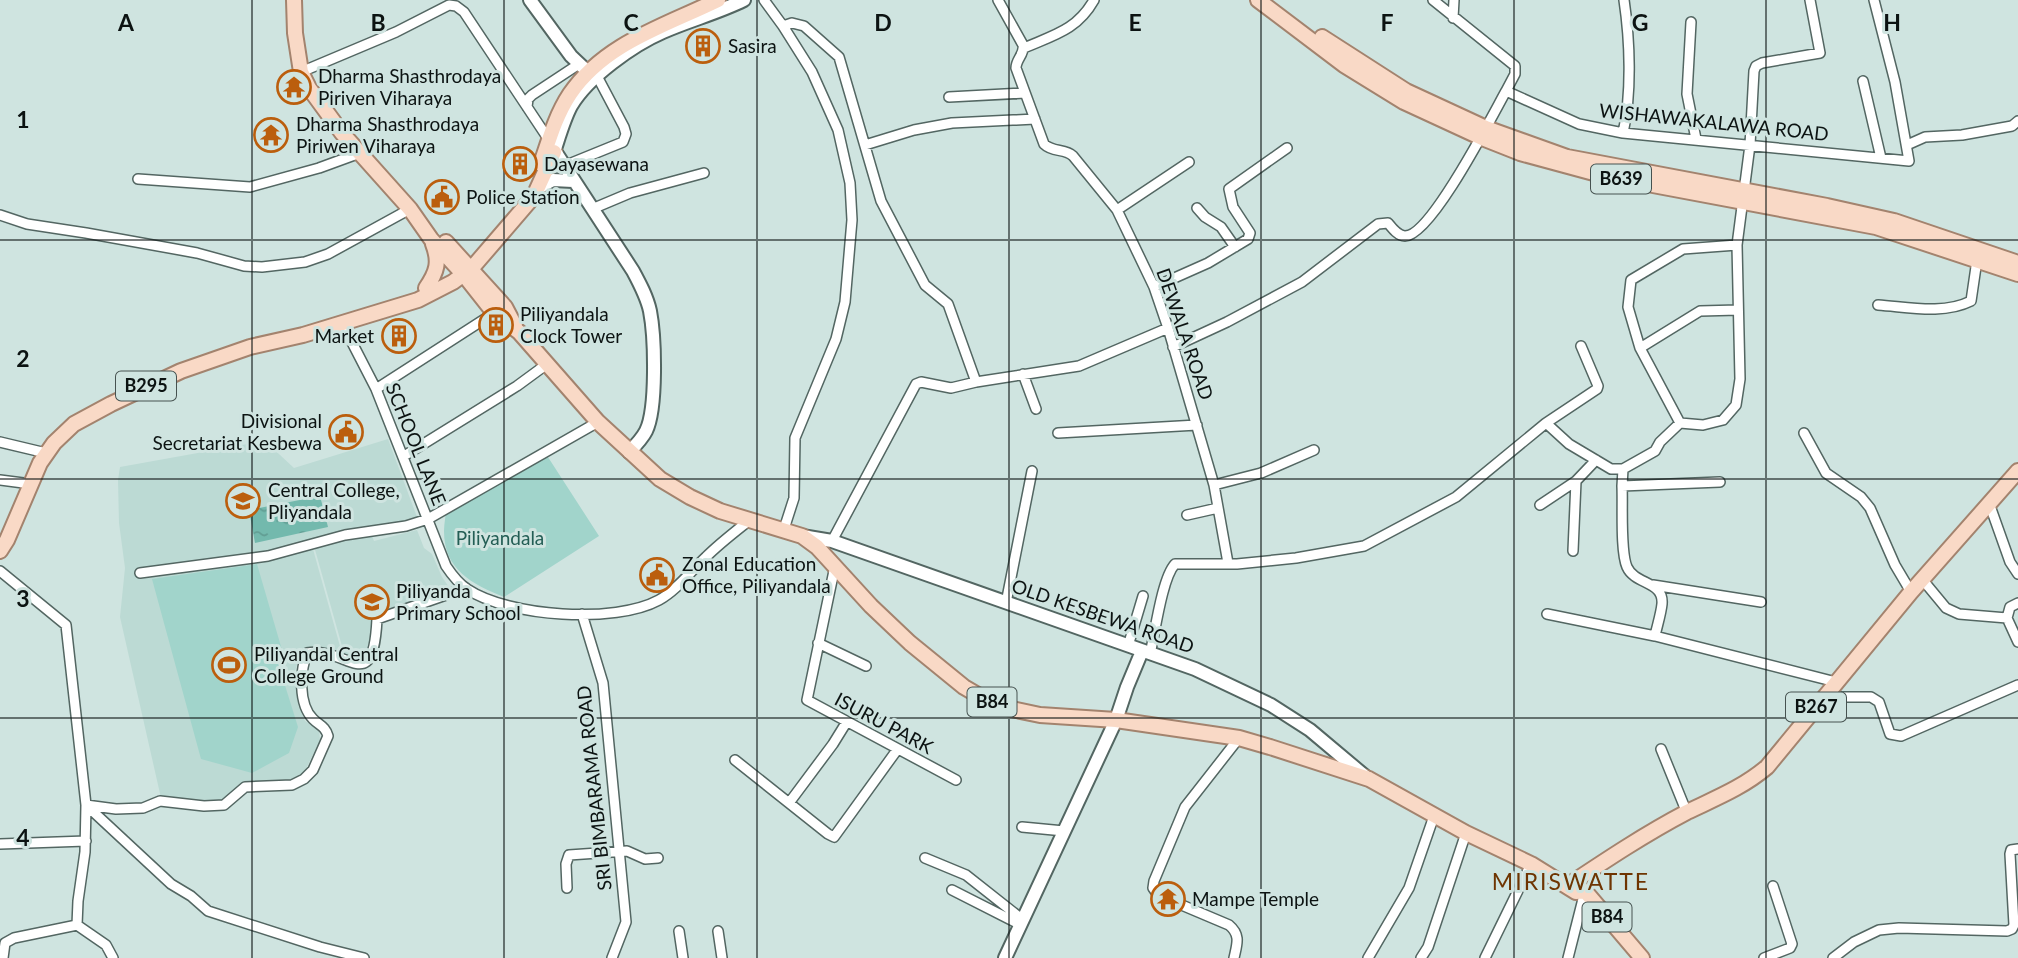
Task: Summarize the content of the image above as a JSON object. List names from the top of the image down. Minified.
{"streets":{"main road":["B639","B295","B84","B267"],"street":["WISHAWAKALAWA ROAD","DEWALA ROAD","SCHOOL LANE","OLD KESBEWA ROAD","ISURU PARK","SRI BIMBARAMA ROAD"]},"crossings":[["B295","SCHOOL LANE"],["B295","B84"],["SCHOOL LANE","B84"],["SCHOOL LANE","SRI BIMBARAMA ROAD"],["OLD KESBEWA ROAD","B84"],["B84","B267"],["B84","ISURU PARK"]],"districts":["MIRISWATTE"],"parks":["Piliyandala"],"places":{"building":["Sasira","Dayasewana","Piliyandala Clock Tower","Market"],"temple":["Dharma Shasthrodaya Piriven Viharaya","Dharma Shasthrodaya Piriwen Viharaya","Mampe Temple"],"public building":["Police Station","Divisional Secretariat Kesbewa","Zonal Education Office, Piliyandala"],"school or university":["Central College, Pliyandala","Piliyanda Primary School"],"sports":["Piliyandal Central College Ground"]},"grid":{"columns":["A","B","C","D","E","F","G","H"],"rows":["1","2","3","4"]}}
